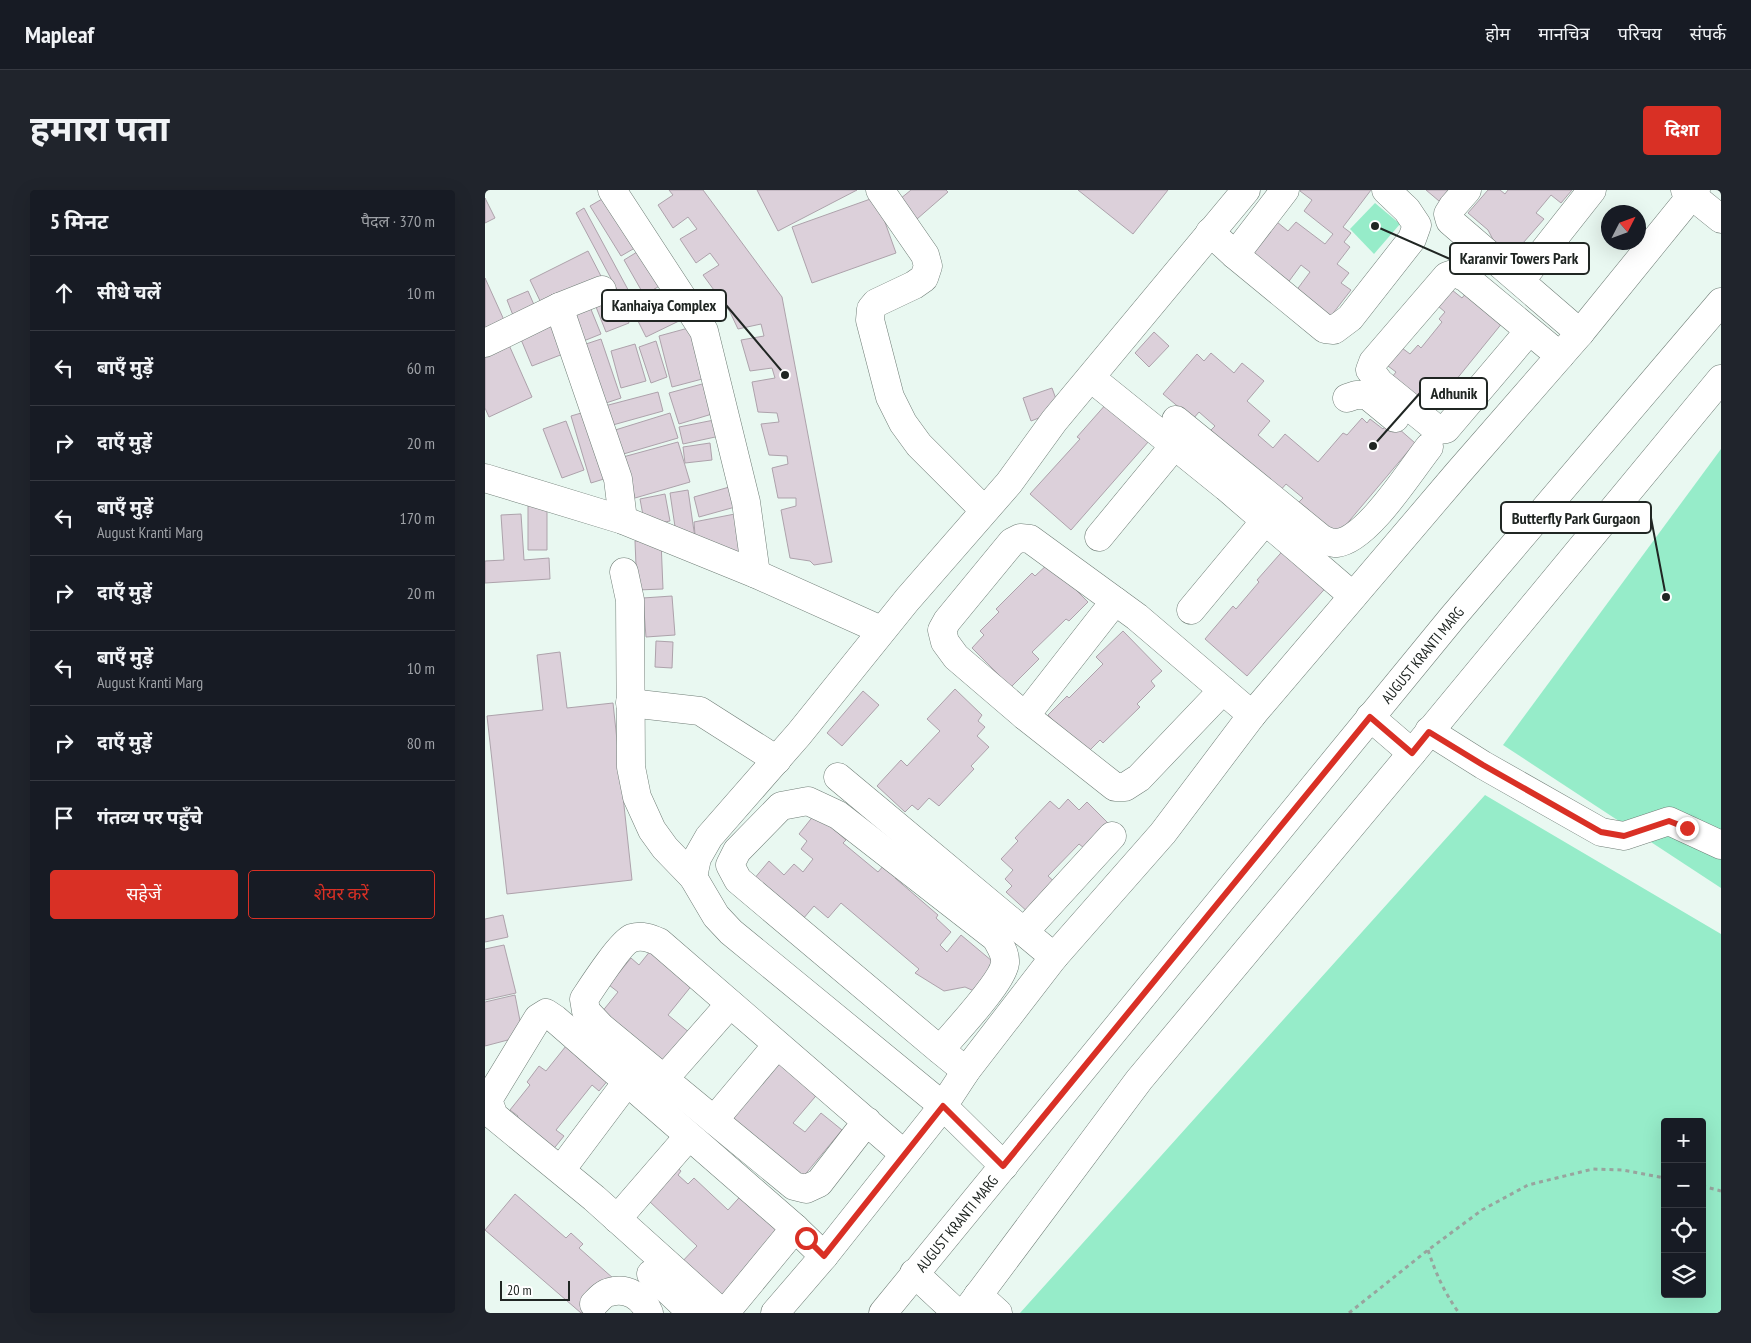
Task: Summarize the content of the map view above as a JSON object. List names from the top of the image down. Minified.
{"streets":{"street":["AUGUST KRANTI MARG"]},"places":["Karanvir Towers Park","Kanhaiya Complex","Adhunik","Butterfly Park Gurgaon"],"scale_bar":"20 m","north":"top right","page":{"header":"Mapleaf","nav":["होम","मानचित्र","परिचय","संपर्क"],"title":"हमारा पता","buttons":["दिशा",["सहेजें","शेयर करें"]],"heading":["5 मिनट","पैदल · 370 m"],"list":[["सीधे चलें","10 m"],["बाएँ मुड़ें","60 m"],["दाएँ मुड़ें","20 m"],["बाएँ मुड़ें","August Kranti Marg","170 m"],["दाएँ मुड़ें","20 m"],["बाएँ मुड़ें","August Kranti Marg","10 m"],["दाएँ मुड़ें","80 m"],"गंतव्य पर पहुँचे"],"map_buttons":["+","−"],"scale":"20 m"}}
